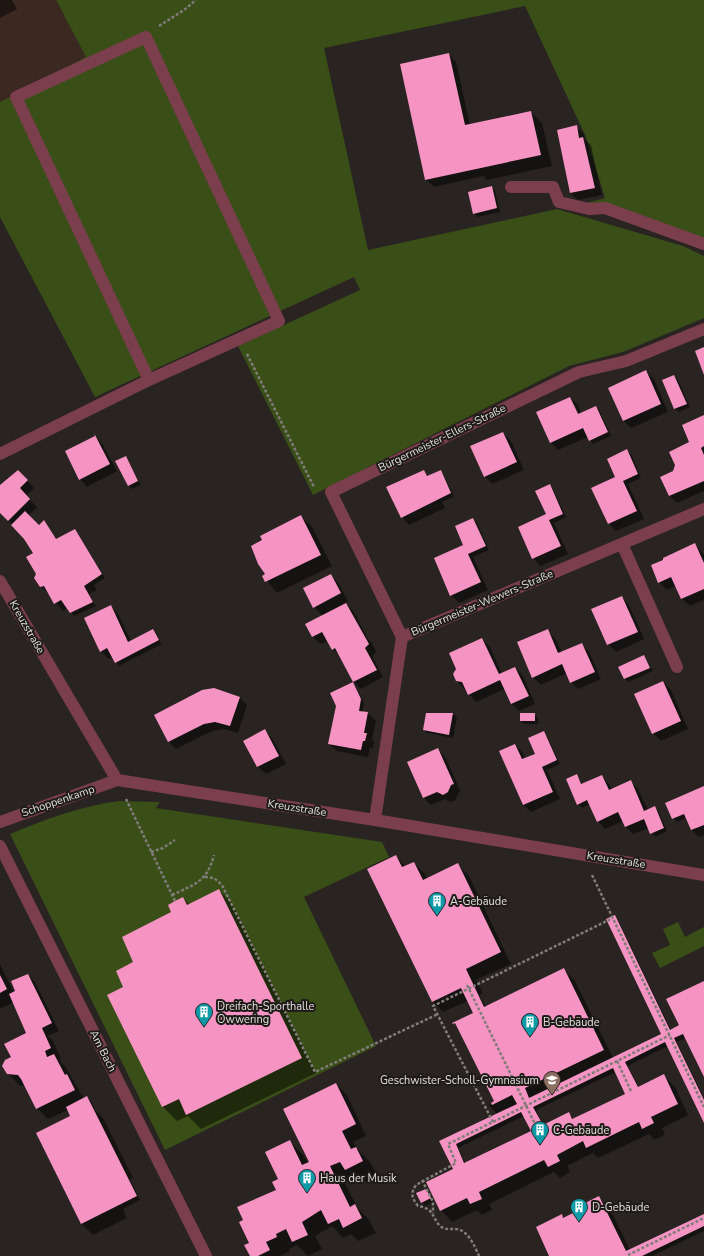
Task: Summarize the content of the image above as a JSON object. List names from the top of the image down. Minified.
{"streets":{"street":["Bürgermeister-Ellers-Straße","Bürgermeister-Wewers-Straße","Kreuzstraße","Schoppenkamp","Am Bach"]},"crossings":[["Bürgermeister-Wewers-Straße","Kreuzstraße"],["Kreuzstraße","Schoppenkamp"]],"places":{"building":["A-Gebäude","Dreifach-Sporthalle Owwering","B-Gebäude","C-Gebäude","Haus der Musik","D-Gebäude"],"school or university":["Geschwister-Scholl-Gymnasium"]}}
